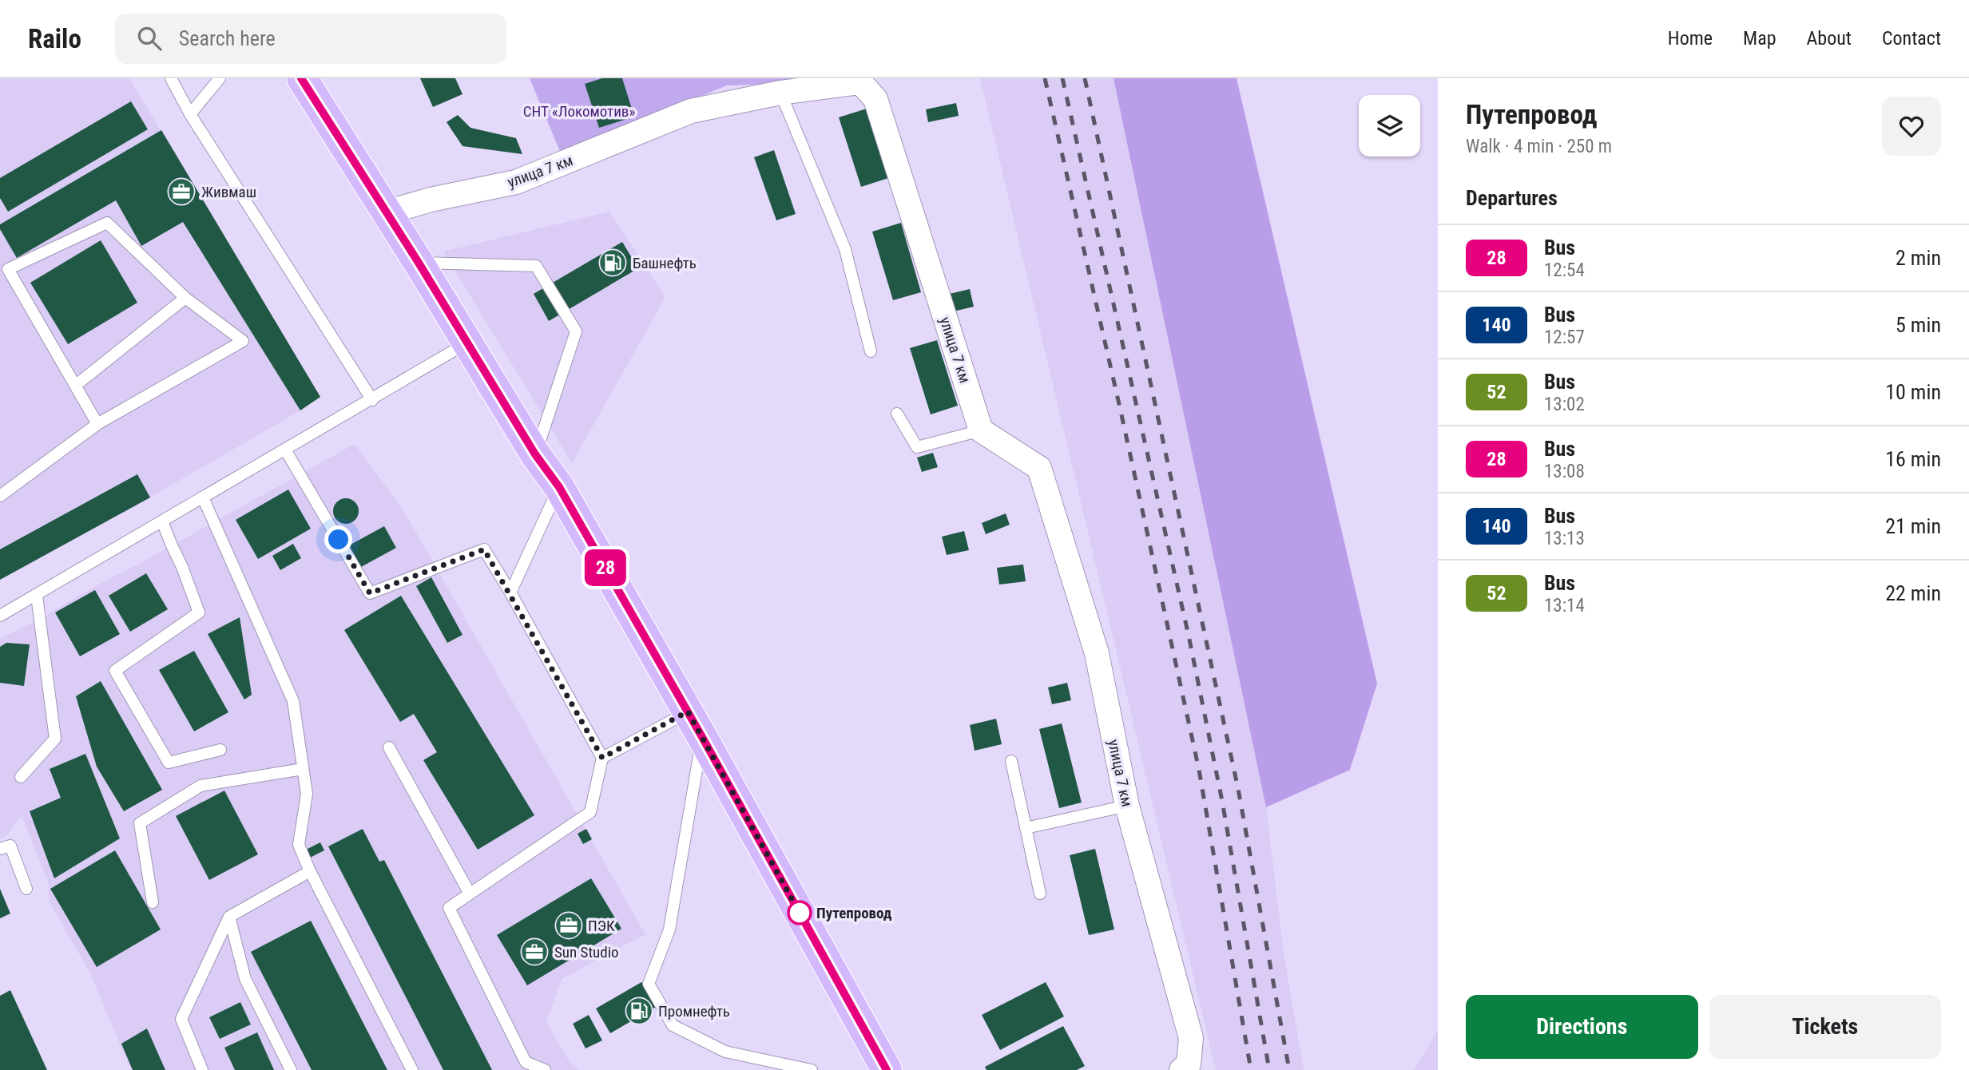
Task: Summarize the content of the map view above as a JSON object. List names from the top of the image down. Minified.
{"streets":{"street":["улица 7 км"]},"parks":["СНТ «Локомотив»"],"places":{"office":["Живмаш","ПЭК","Sun Studio"],"fuel station":["Башнефть","Промнефть"],"other":["Путепровод"]},"lines":["bus line 28"],"page":{"header":"Railo","search":"Search here","nav":["Home","Map","About","Contact"],"on_map":"28","heading":[["Путепровод","Walk · 4 min · 250 m"],"Departures"],"list":[{"mark":"28","name":"Bus","note":"12:54","value":"2 min"},{"mark":"140","name":"Bus","note":"12:57","value":"5 min"},{"mark":"52","name":"Bus","note":"13:02","value":"10 min"},{"mark":"28","name":"Bus","note":"13:08","value":"16 min"},{"mark":"140","name":"Bus","note":"13:13","value":"21 min"},{"mark":"52","name":"Bus","note":"13:14","value":"22 min"}],"buttons":["Directions","Tickets"]}}
